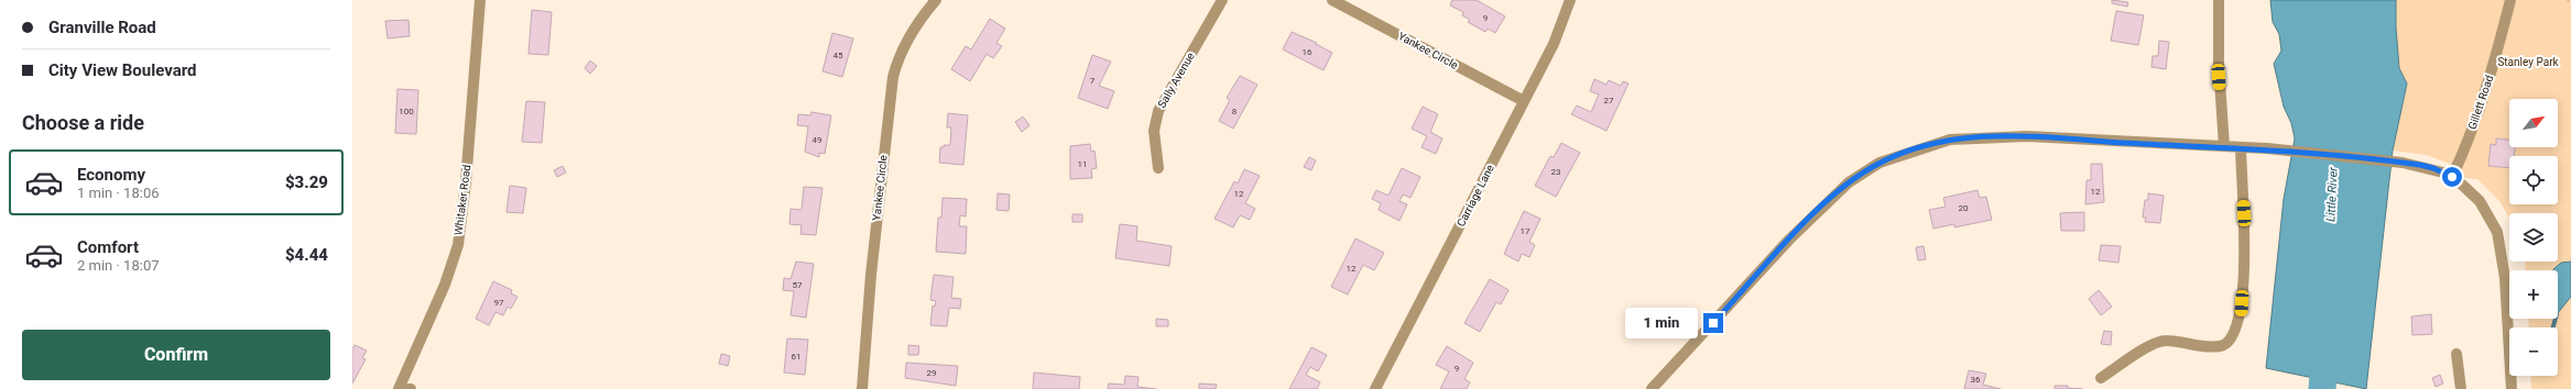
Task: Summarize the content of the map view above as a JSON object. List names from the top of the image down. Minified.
{"streets":{"street":["Yankee Circle","Sally Avenue","Gillett Road","Carriage Lane","Whitaker Road"]},"crossings":[["Yankee Circle","Carriage Lane"]],"water":["Little River"],"parks":["Stanley Park"],"house_numbers":["9","16","45","7","27","100","8","49","11","23","12","12","20","17","12","57","97","61","9","29","36"],"north":"top right","page":{"banner":["Granville Road","City View Boulevard"],"heading":"Choose a ride","map_buttons":["+","−"],"list":[{"name":"Economy","note":"1 min · 18:06","value":"$3.29"},{"name":"Comfort","note":"2 min · 18:07","value":"$4.44"}],"bubble":"1 min","buttons":"Confirm"}}
